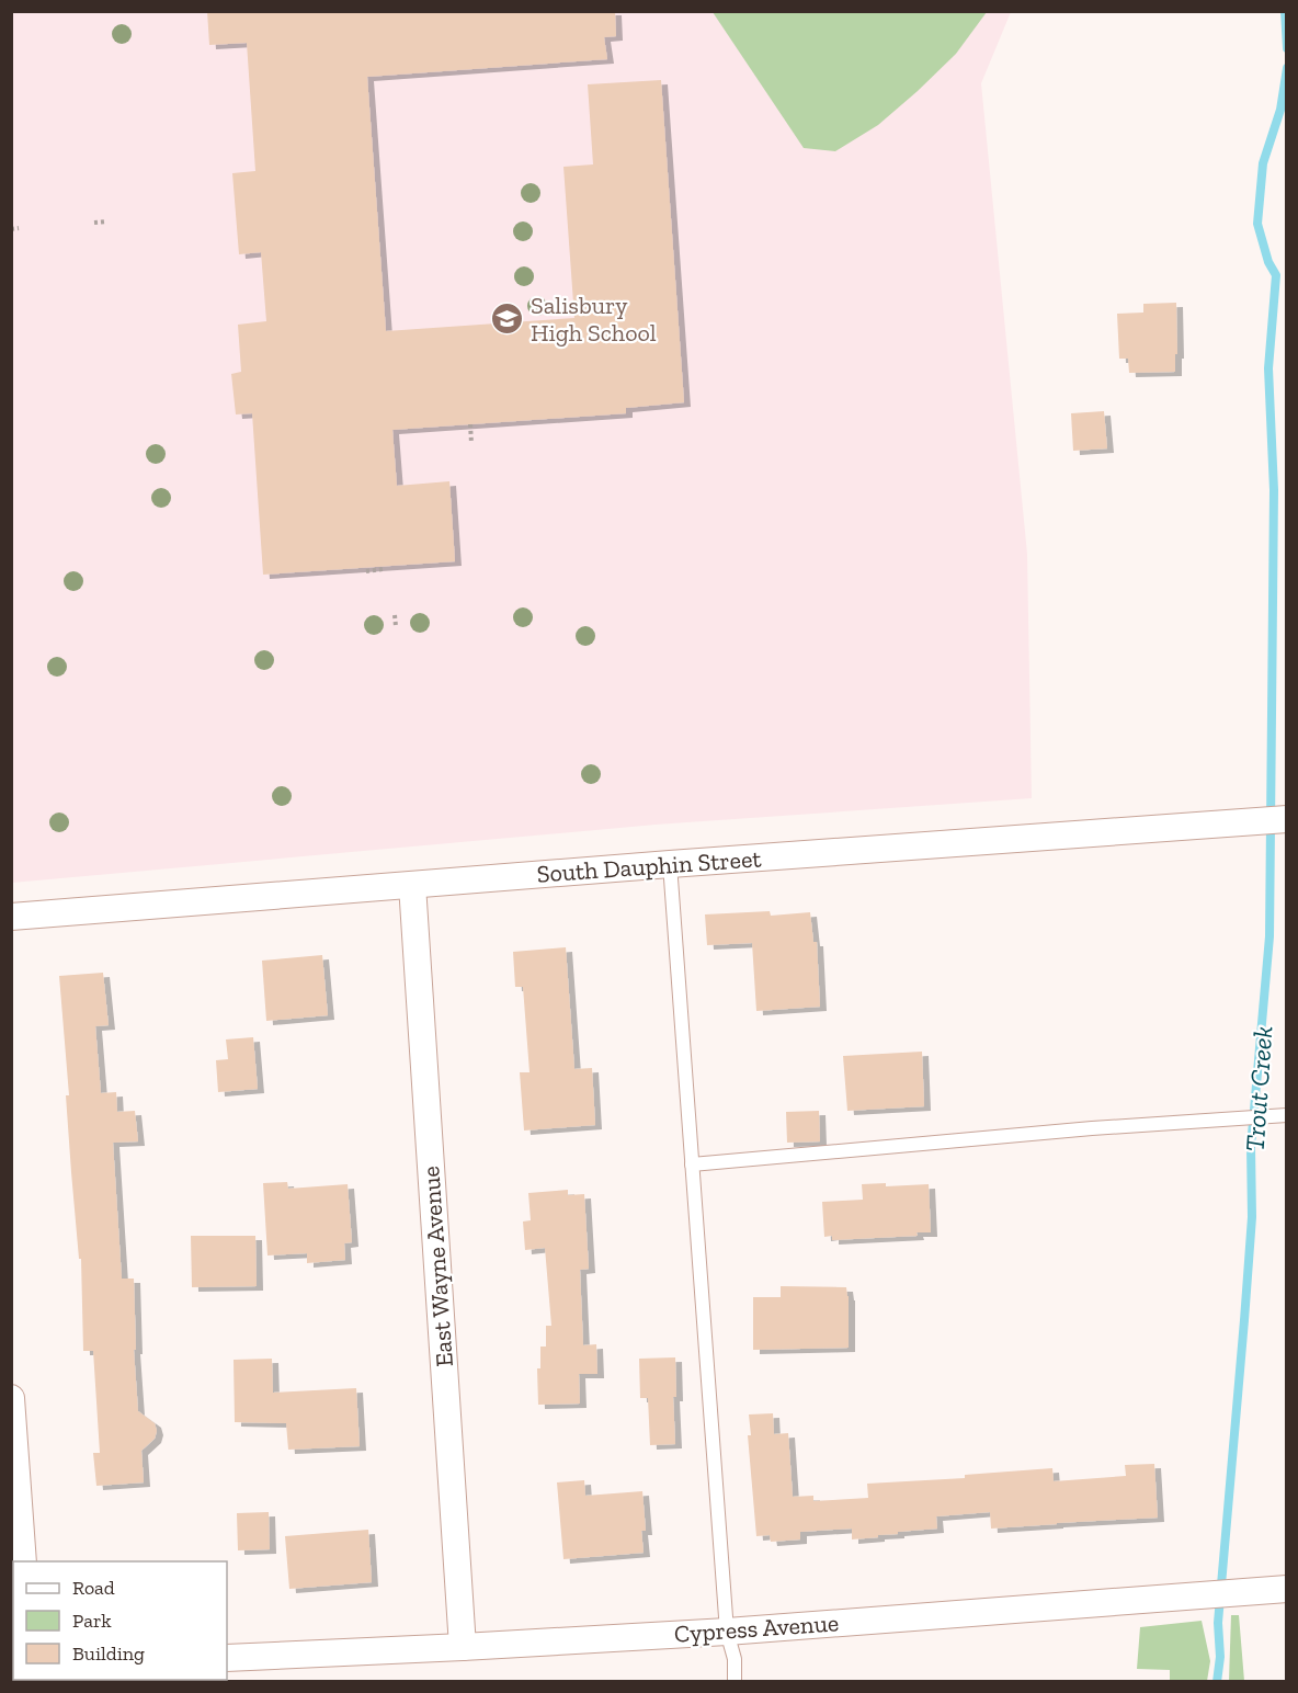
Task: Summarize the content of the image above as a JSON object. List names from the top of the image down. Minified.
{"streets":{"street":["South Dauphin Street","East Wayne Avenue","Cypress Avenue"]},"crossings":[["South Dauphin Street","East Wayne Avenue"],["East Wayne Avenue","Cypress Avenue"]],"water":["Trout Creek"],"places":{"school or university":["Salisbury High School"]},"legend":["Road","Park","Building"]}
